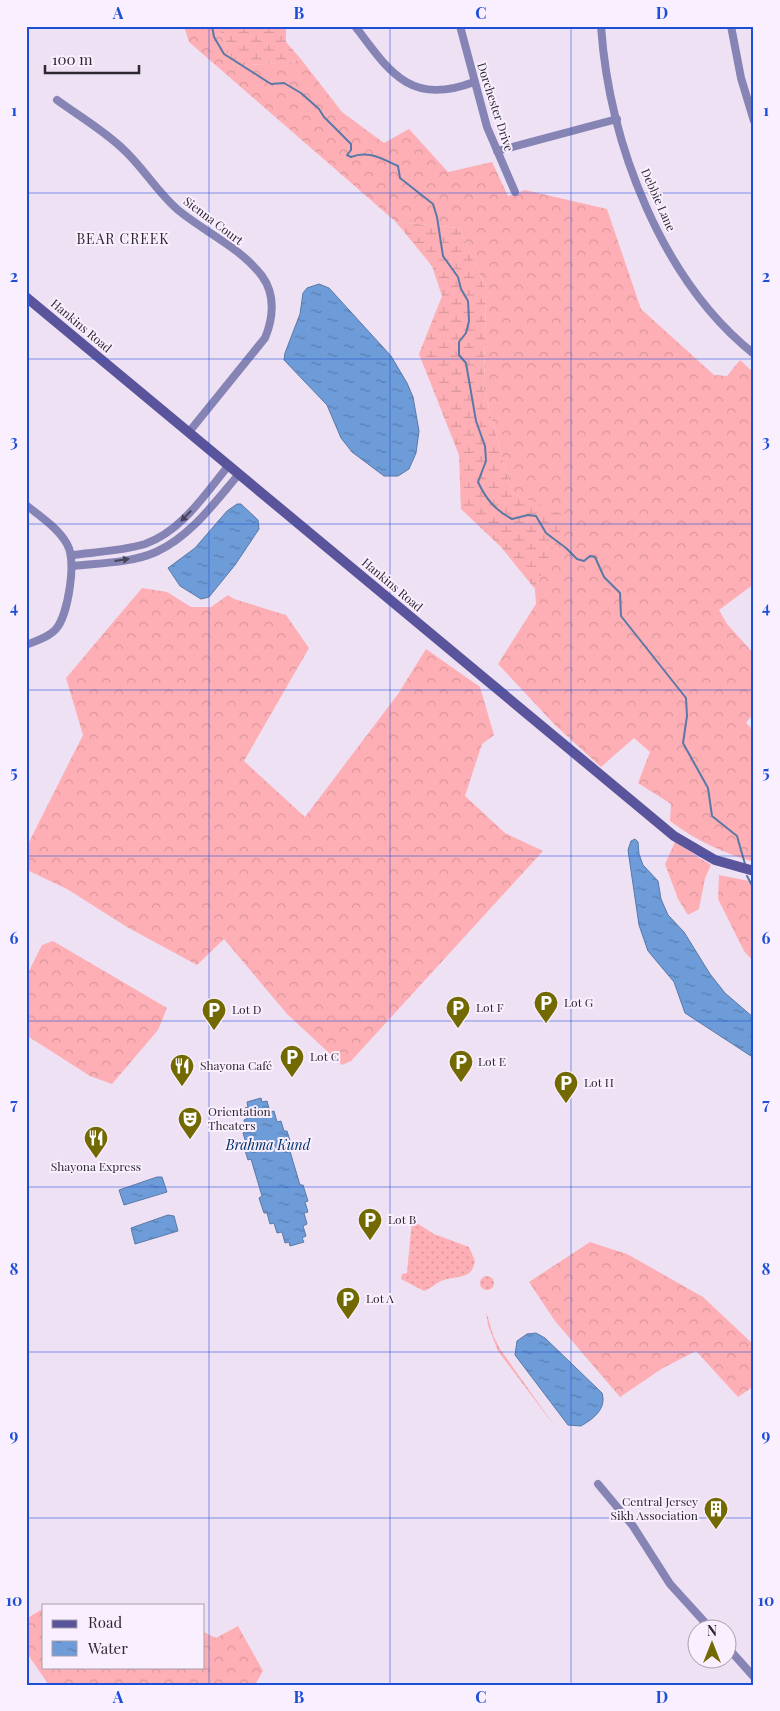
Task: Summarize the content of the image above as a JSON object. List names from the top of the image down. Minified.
{"streets":{"main road":["Hankins Road"],"street":["Dorchester Drive","Debbie Lane","Sienna Court"]},"crossings":[["Sienna Court","Hankins Road"]],"districts":["BEAR CREEK"],"water":["Brahma Kund"],"places":{"parking":["Lot G","Lot F","Lot D","Lot C","Lot E","Lot H","Lot B","Lot A"],"restaurant":["Shayona Café","Shayona Express"],"theatre":["Orientation Theaters"],"building":["Central Jersey Sikh Association"]},"legend":["Road","Water"],"scale_bar":"100 m","north":"top","grid":{"columns":["A","B","C","D"],"rows":["1","2","3","4","5","6","7","8","9","10"]}}
